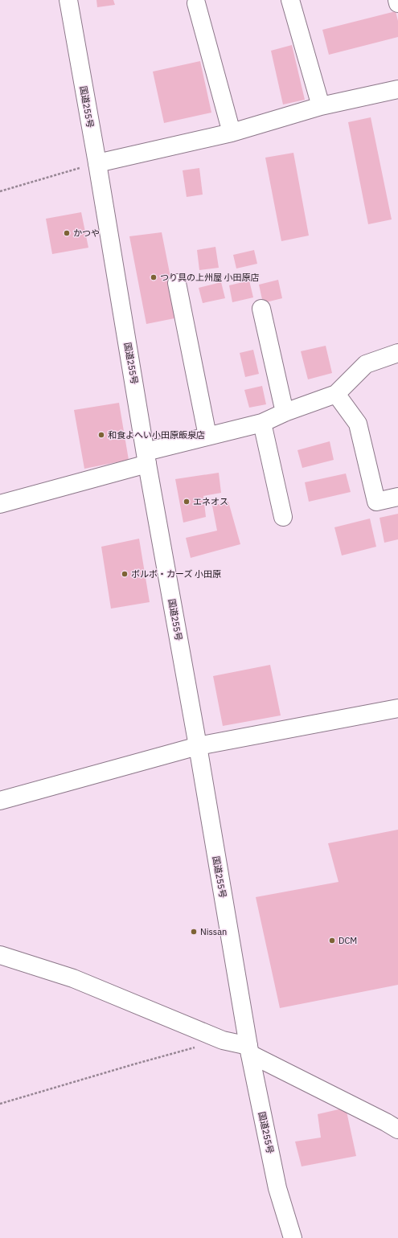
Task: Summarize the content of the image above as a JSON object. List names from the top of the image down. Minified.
{"streets":{"main road":["国道255号"]},"places":["かつや","つり具の上州屋 小田原店","和食よへい小田原飯泉店","エネオス","ボルボ・カーズ 小田原","Nissan","DCM"]}
